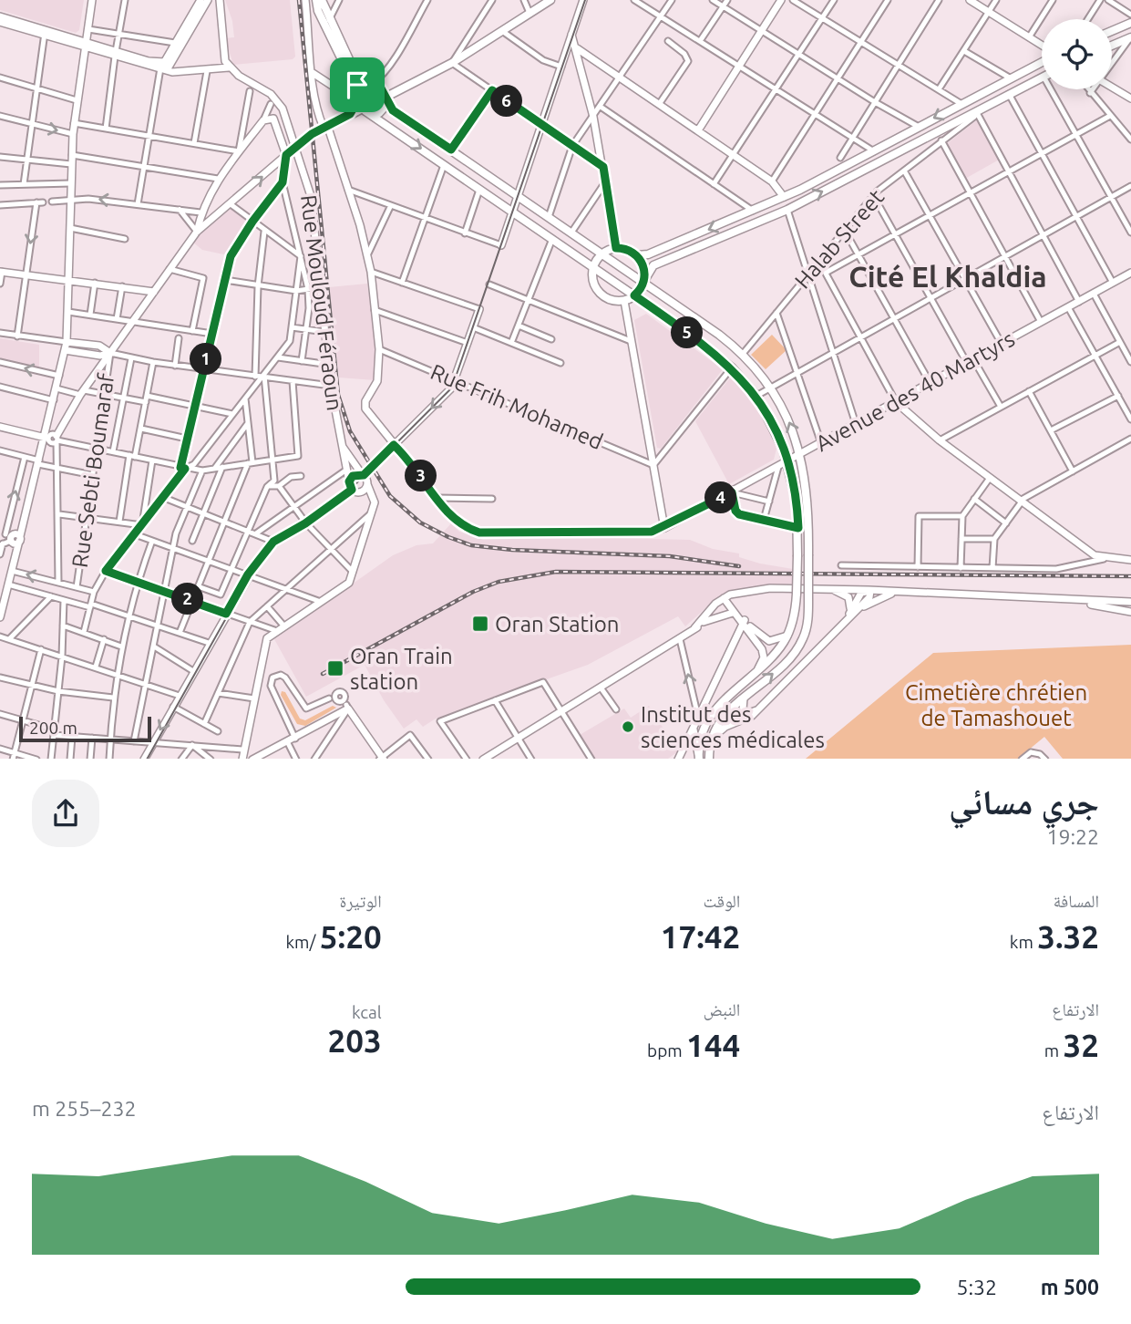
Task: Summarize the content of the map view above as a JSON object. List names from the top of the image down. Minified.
{"streets":{"main road":["Rue Mouloud Féraoun","Avenue des 40 Martyrs"],"street":["Halab Street","Rue Frih Mohamed","Rue Sebti Boumaraf"]},"districts":["Cité El Khaldia"],"parks":["Cimetière chrétien de Tamashouet"],"places":{"transit":["Oran Station","Oran Train station"],"other":["Institut des sciences médicales"]},"scale_bar":"200 m","page":{"pins":["6","5","1","3","4","2"],"scale":"200 m","heading":["جري مسائي","19:22"],"stats":[["المسافة","3.32 km"],["الوقت","17:42"],["الوتيرة","5:20 /km"],["الارتفاع","32 m"],["النبض","144 bpm"],["kcal","203"]],"chart":["الارتفاع","232–255 m"],"list":[{"name":"500 m","note":"5:32"}]}}
